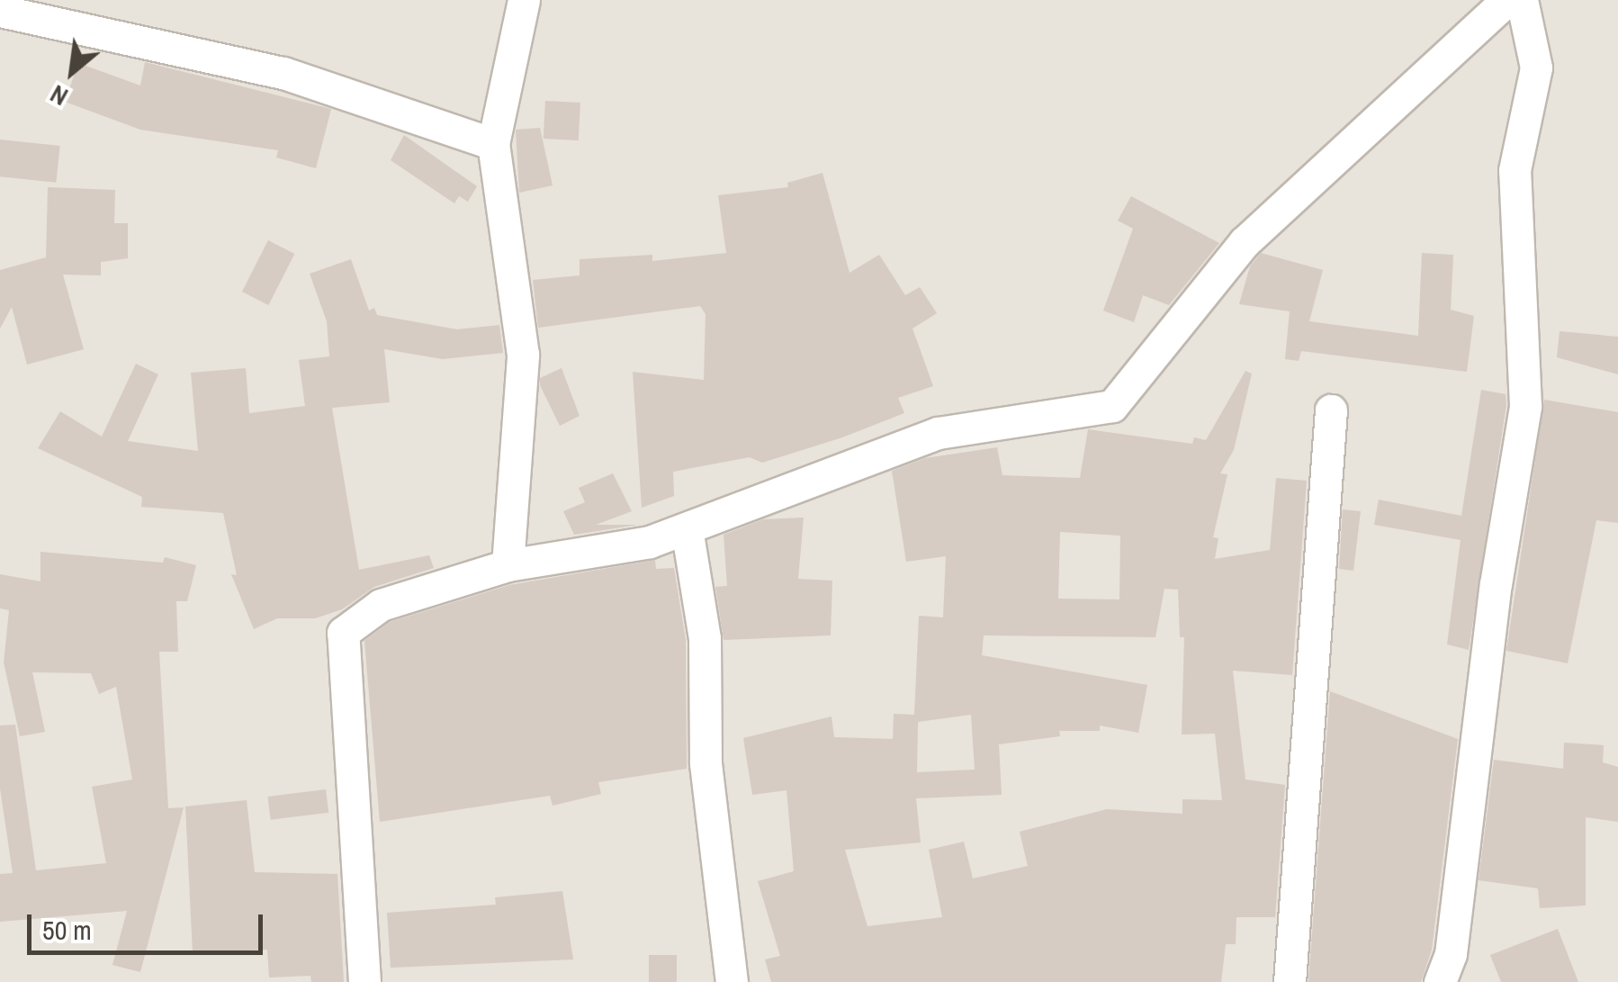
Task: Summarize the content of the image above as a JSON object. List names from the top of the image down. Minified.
{"scale_bar":"50 m","north":"bottom left"}
